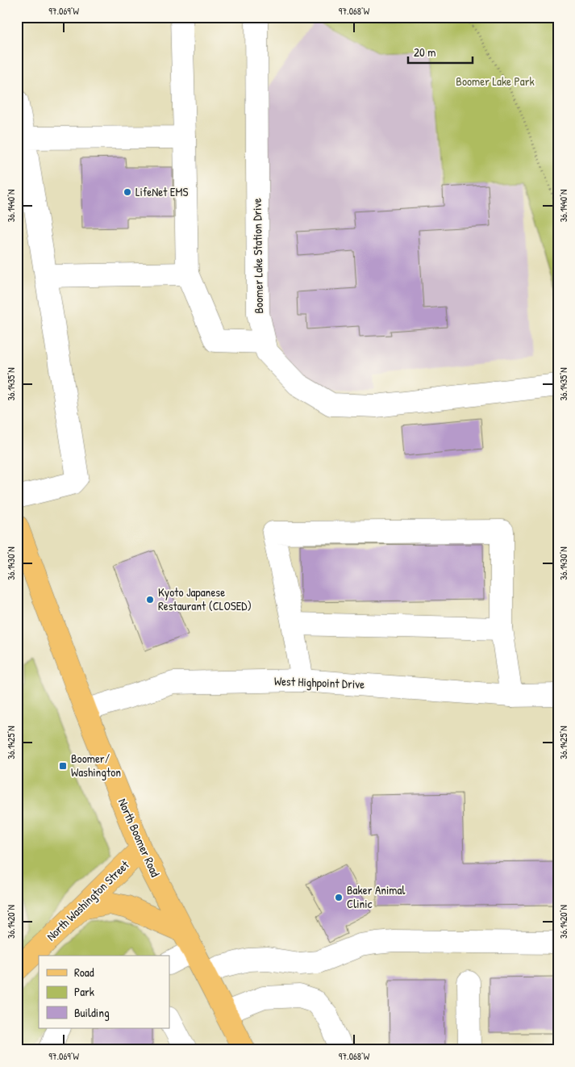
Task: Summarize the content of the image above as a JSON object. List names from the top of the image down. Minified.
{"streets":{"main road":["North Boomer Road","North Washington Street"],"street":["Boomer Lake Station Drive","West Highpoint Drive"]},"crossings":[["West Highpoint Drive","North Boomer Road"],["North Boomer Road","North Washington Street"]],"parks":["Boomer Lake Park"],"places":{"other":["LifeNet EMS","Kyoto Japanese Restaurant (CLOSED)","Baker Animal Clinic"],"transit":["Boomer/ Washington"]},"legend":["Road","Park","Building"],"scale_bar":"20 m","coordinates":["97.069°W","97.068°W","36.1440°N","36.1435°N","36.1430°N","36.1425°N","36.1420°N"]}
